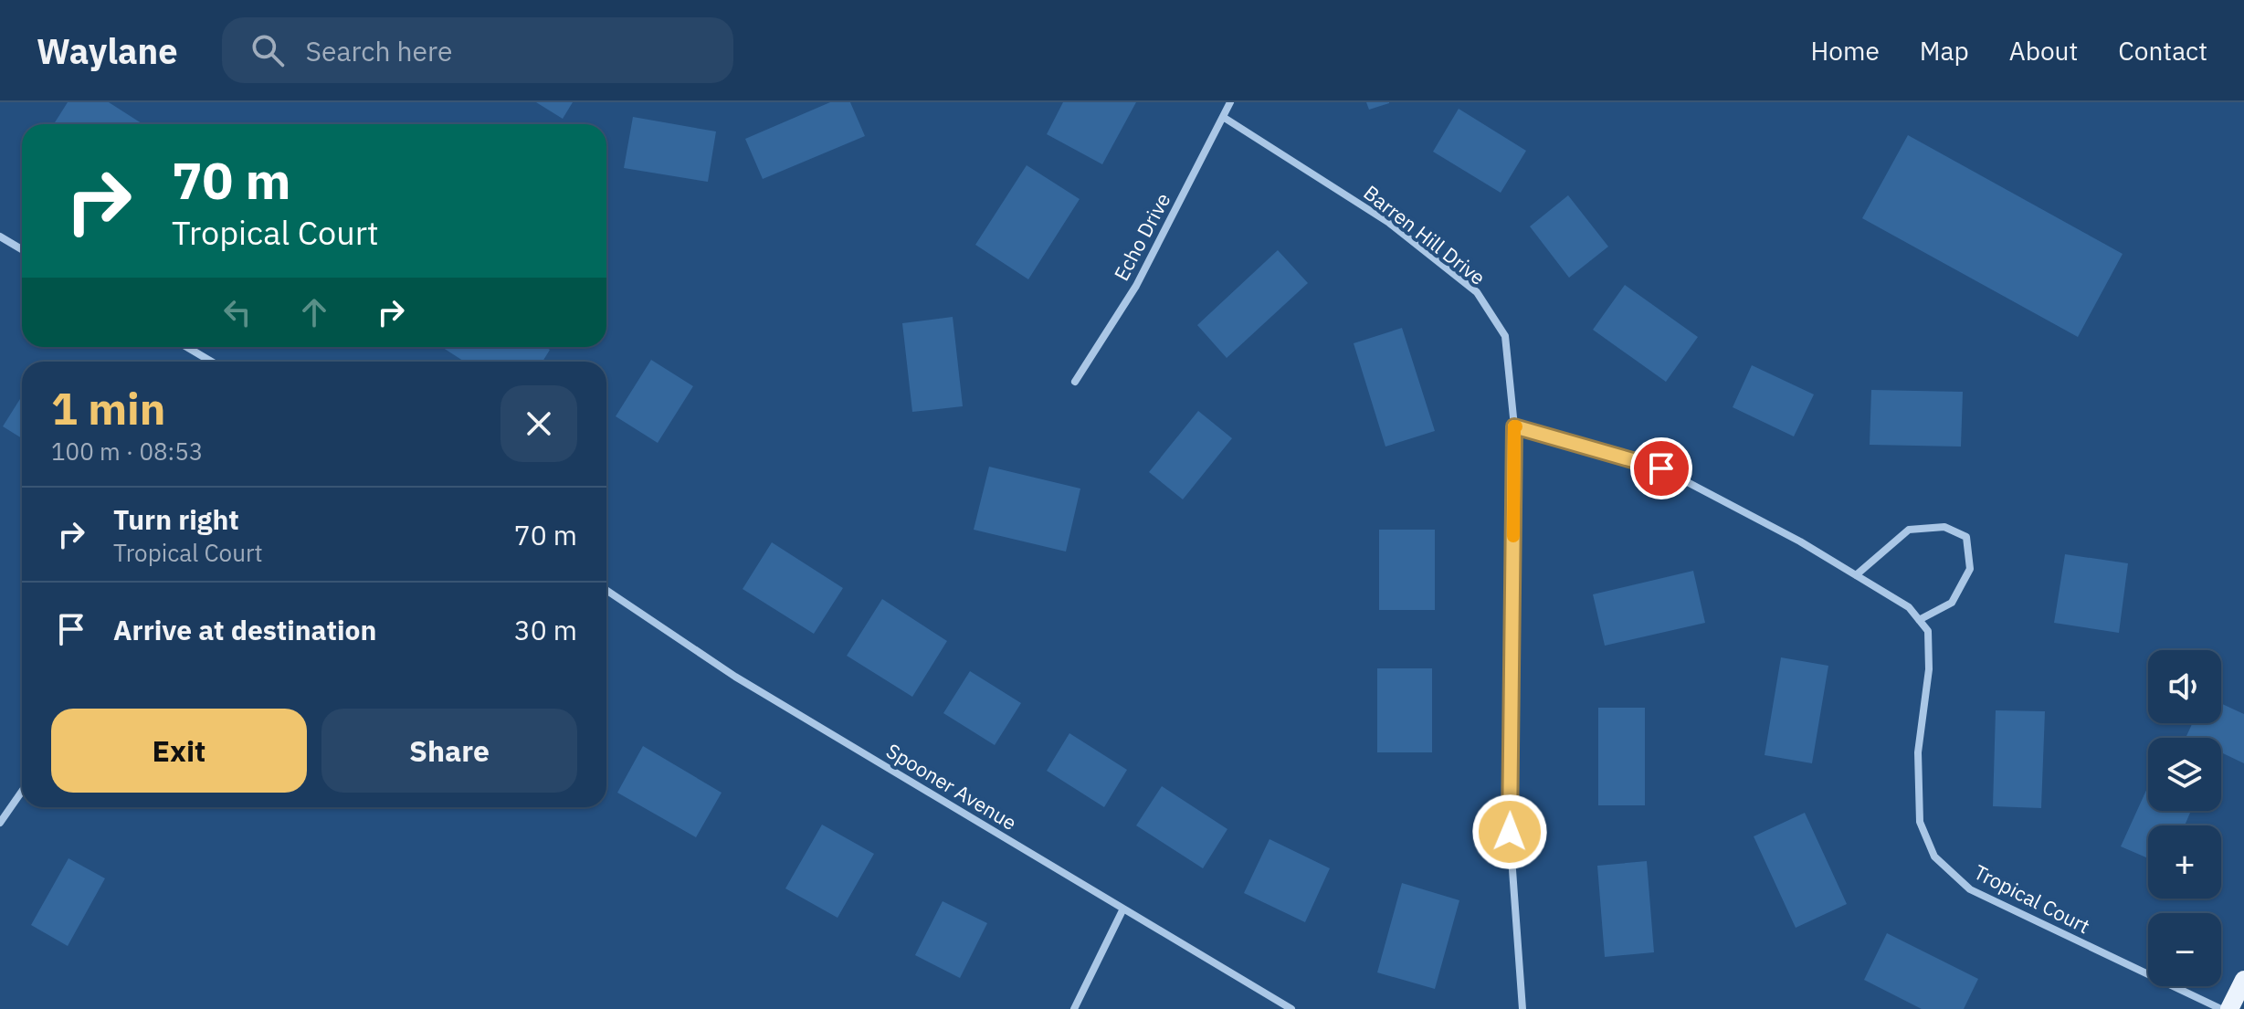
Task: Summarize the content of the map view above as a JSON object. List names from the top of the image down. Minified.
{"streets":{"street":["Barren Hill Drive","Echo Drive","Spooner Avenue","Tropical Court"]},"crossings":[["Barren Hill Drive","Echo Drive"]],"page":{"header":"Waylane","search":"Search here","nav":["Home","Map","About","Contact"],"turn":["70 m","Tropical Court"],"heading":["1 min","100 m · 08:53"],"list":[{"name":"Turn right","note":"Tropical Court","value":"70 m"},{"name":"Arrive at destination","value":"30 m"}],"map_buttons":["+","−"],"buttons":["Exit","Share"]}}
